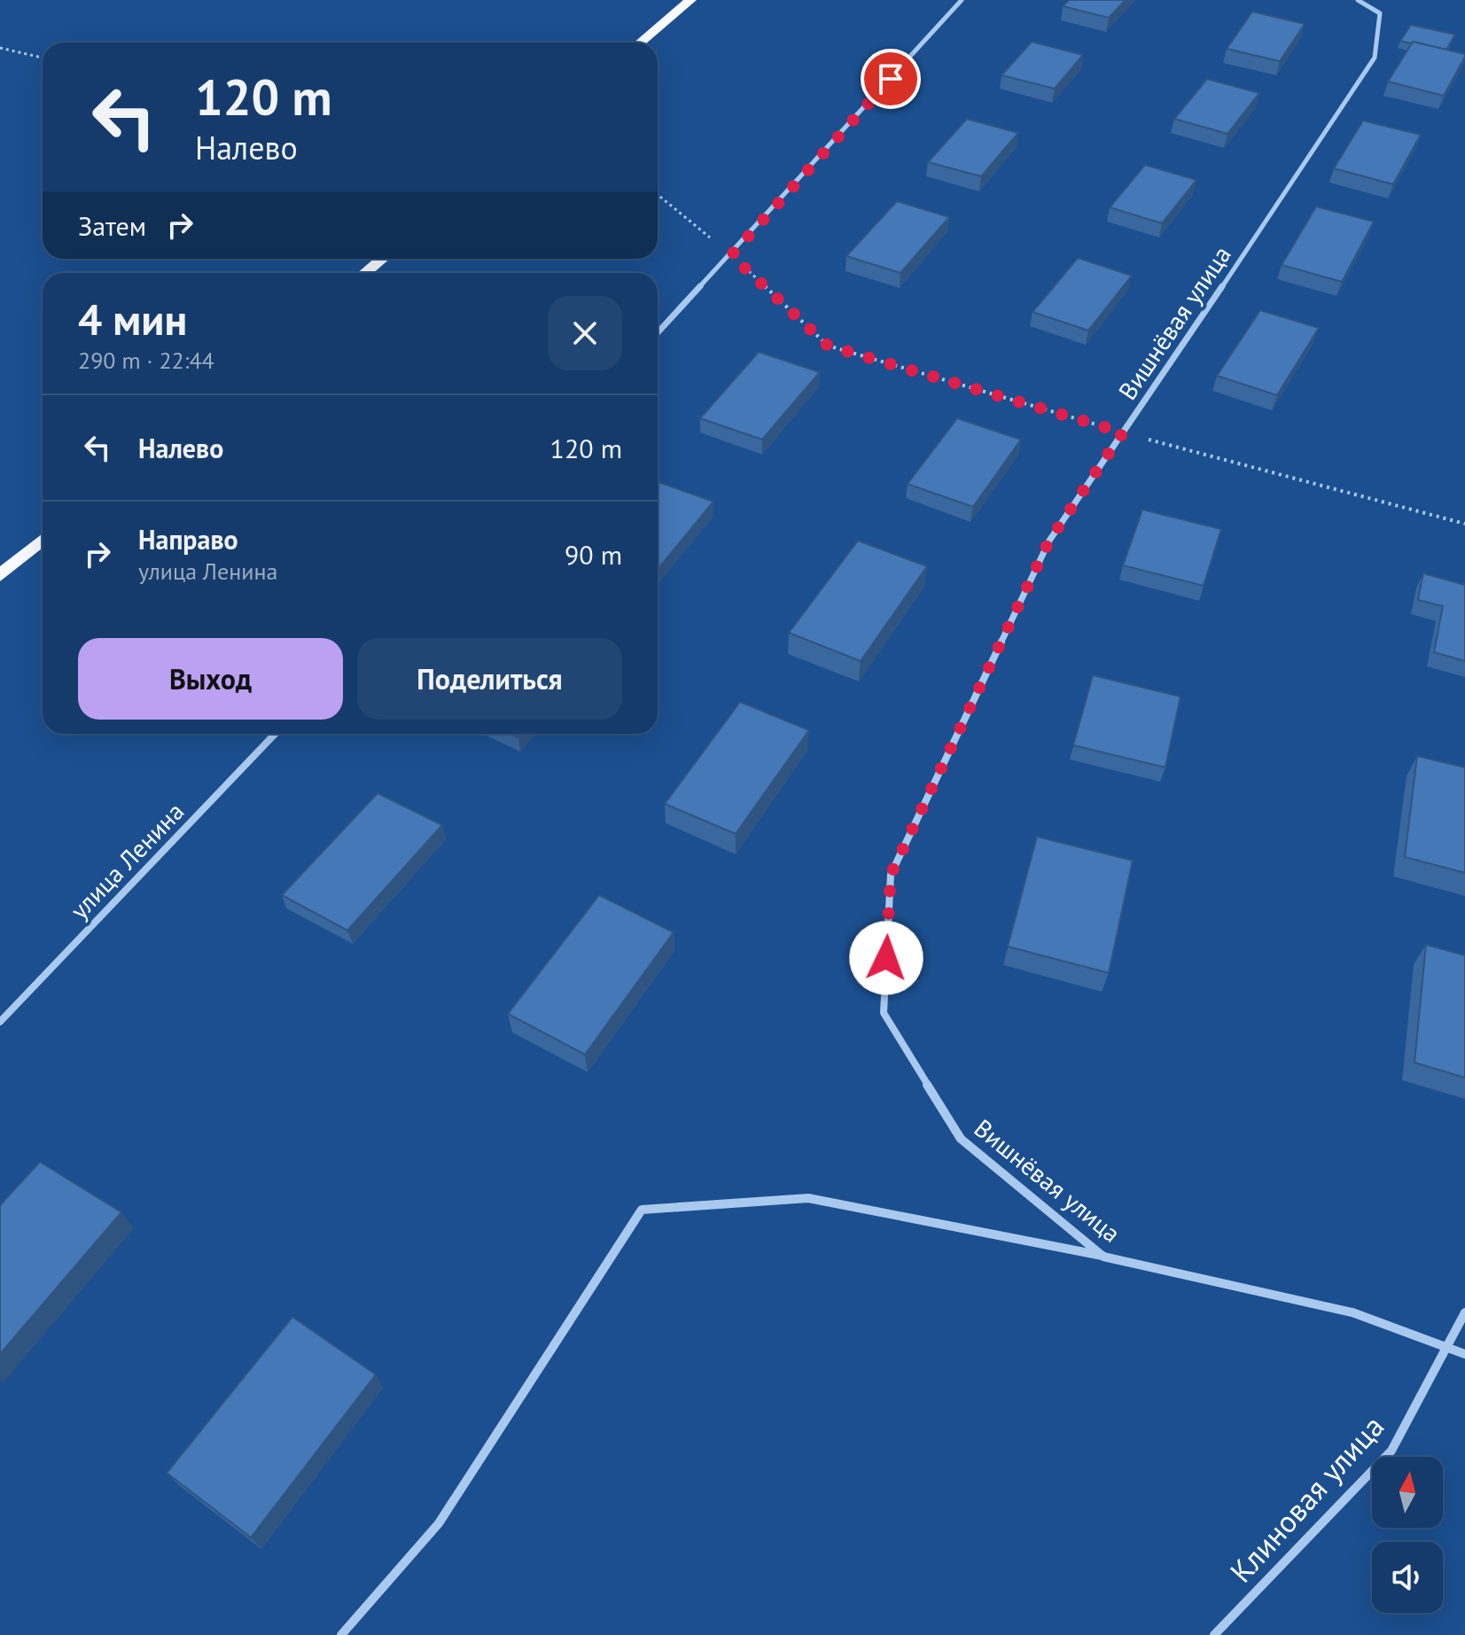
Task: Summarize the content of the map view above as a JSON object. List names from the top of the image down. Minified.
{"streets":{"street":["Вишнёвая улица","улица Ленина","Клиновая улица"]},"crossings":[["Вишнёвая улица","Клиновая улица"]],"north":"top","page":{"turn":["120 m","Налево"],"then":"Затем","heading":["4 мин","290 m · 22:44"],"list":[{"name":"Налево","value":"120 m"},{"name":"Направо","note":"улица Ленина","value":"90 m"}],"buttons":["Выход","Поделиться"]}}
